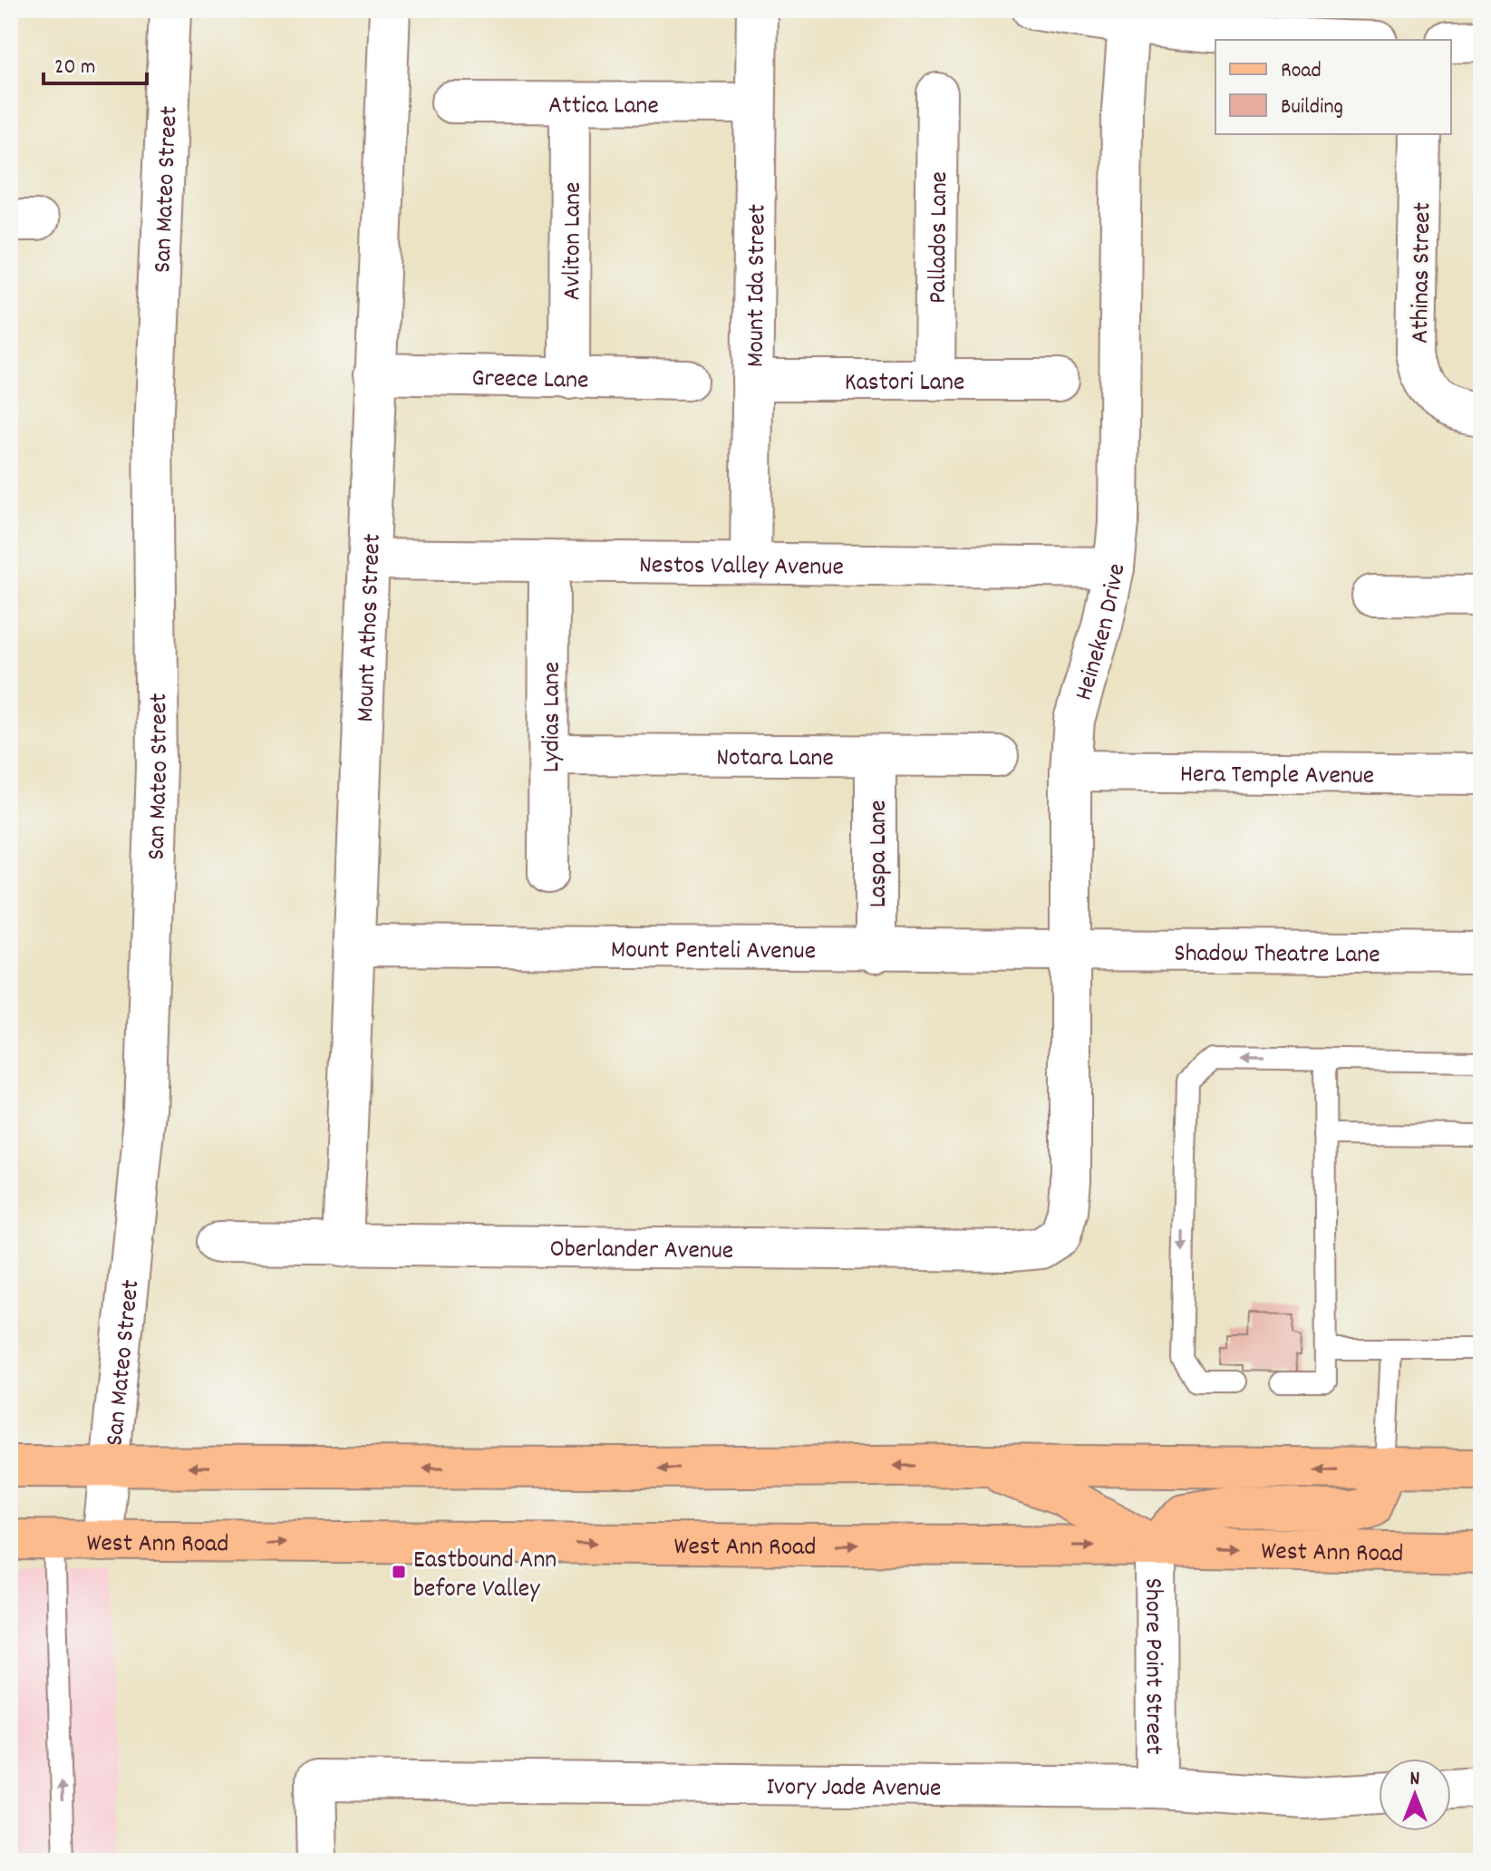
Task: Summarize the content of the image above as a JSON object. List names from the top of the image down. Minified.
{"streets":{"main road":["West Ann Road"],"street":["Attica Lane","San Mateo Street","Pallados Lane","Avliton Lane","Athinas Street","Mount Ida Street","Greece Lane","Kastori Lane","Nestos Valley Avenue","Mount Athos Street","Heineken Drive","Lydias Lane","Notara Lane","Hera Temple Avenue","Laspa Lane","Mount Penteli Avenue","Shadow Theatre Lane","Oberlander Avenue","Shore Point Street","Ivory Jade Avenue"]},"crossings":[["Attica Lane","Avliton Lane"],["Attica Lane","Mount Ida Street"],["San Mateo Street","West Ann Road"],["Pallados Lane","Kastori Lane"],["Avliton Lane","Greece Lane"],["Mount Ida Street","Kastori Lane"],["Mount Ida Street","Nestos Valley Avenue"],["Greece Lane","Mount Athos Street"],["Nestos Valley Avenue","Mount Athos Street"],["Nestos Valley Avenue","Heineken Drive"],["Nestos Valley Avenue","Lydias Lane"],["Mount Athos Street","Mount Penteli Avenue"],["Mount Athos Street","Oberlander Avenue"],["Heineken Drive","Hera Temple Avenue"],["Heineken Drive","Mount Penteli Avenue"],["Heineken Drive","Shadow Theatre Lane"],["Heineken Drive","Oberlander Avenue"],["Lydias Lane","Notara Lane"],["Notara Lane","Laspa Lane"],["Laspa Lane","Mount Penteli Avenue"],["Mount Penteli Avenue","Shadow Theatre Lane"],["West Ann Road","Shore Point Street"],["Shore Point Street","Ivory Jade Avenue"]],"places":{"transit":["Eastbound Ann before Valley"]},"legend":["Road","Building"],"scale_bar":"20 m","north":"top"}
